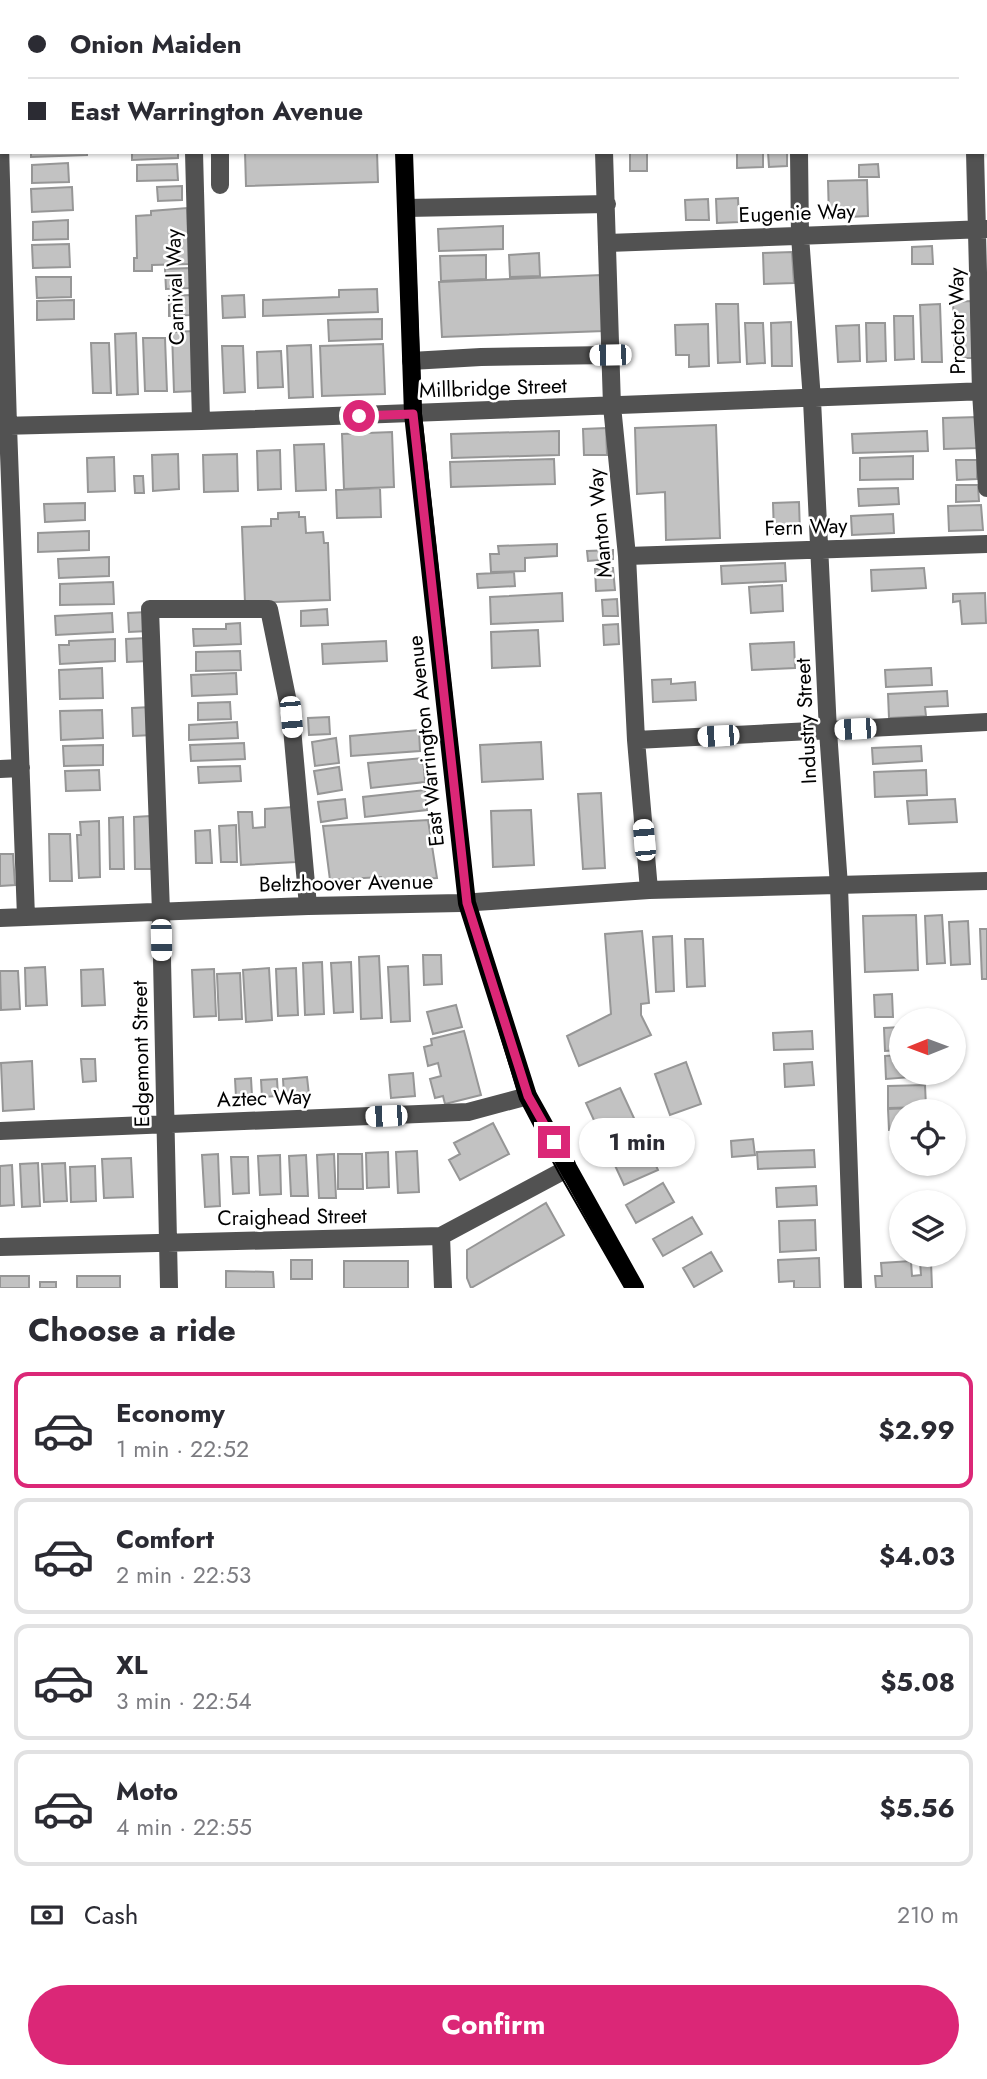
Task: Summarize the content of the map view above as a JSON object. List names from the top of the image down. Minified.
{"streets":{"main road":["East Warrington Avenue"],"street":["Eugenie Way","Carnival Way","Proctor Way","Millbridge Street","Manton Way","Fern Way","Industry Street","Beltzhoover Avenue","Edgemont Street","Aztec Way","Craighead Street"]},"crossings":[["Eugenie Way","Proctor Way"],["Eugenie Way","Manton Way"],["Eugenie Way","Industry Street"],["Carnival Way","Millbridge Street"],["Proctor Way","Millbridge Street"],["Millbridge Street","Manton Way"],["Millbridge Street","Industry Street"],["Millbridge Street","East Warrington Avenue"],["Manton Way","Fern Way"],["Manton Way","Beltzhoover Avenue"],["Fern Way","Industry Street"],["Industry Street","Beltzhoover Avenue"],["East Warrington Avenue","Beltzhoover Avenue"],["East Warrington Avenue","Aztec Way"],["East Warrington Avenue","Craighead Street"],["Beltzhoover Avenue","Edgemont Street"],["Edgemont Street","Aztec Way"],["Edgemont Street","Craighead Street"]],"north":"left","page":{"banner":["Onion Maiden","East Warrington Avenue"],"bubble":"1 min","heading":"Choose a ride","list":[{"name":"Economy","note":"1 min · 22:52","value":"$2.99"},{"name":"Comfort","note":"2 min · 22:53","value":"$4.03"},{"name":"XL","note":"3 min · 22:54","value":"$5.08"},{"name":"Moto","note":"4 min · 22:55","value":"$5.56"}],"pay":["Cash","210 m"],"buttons":"Confirm"}}
